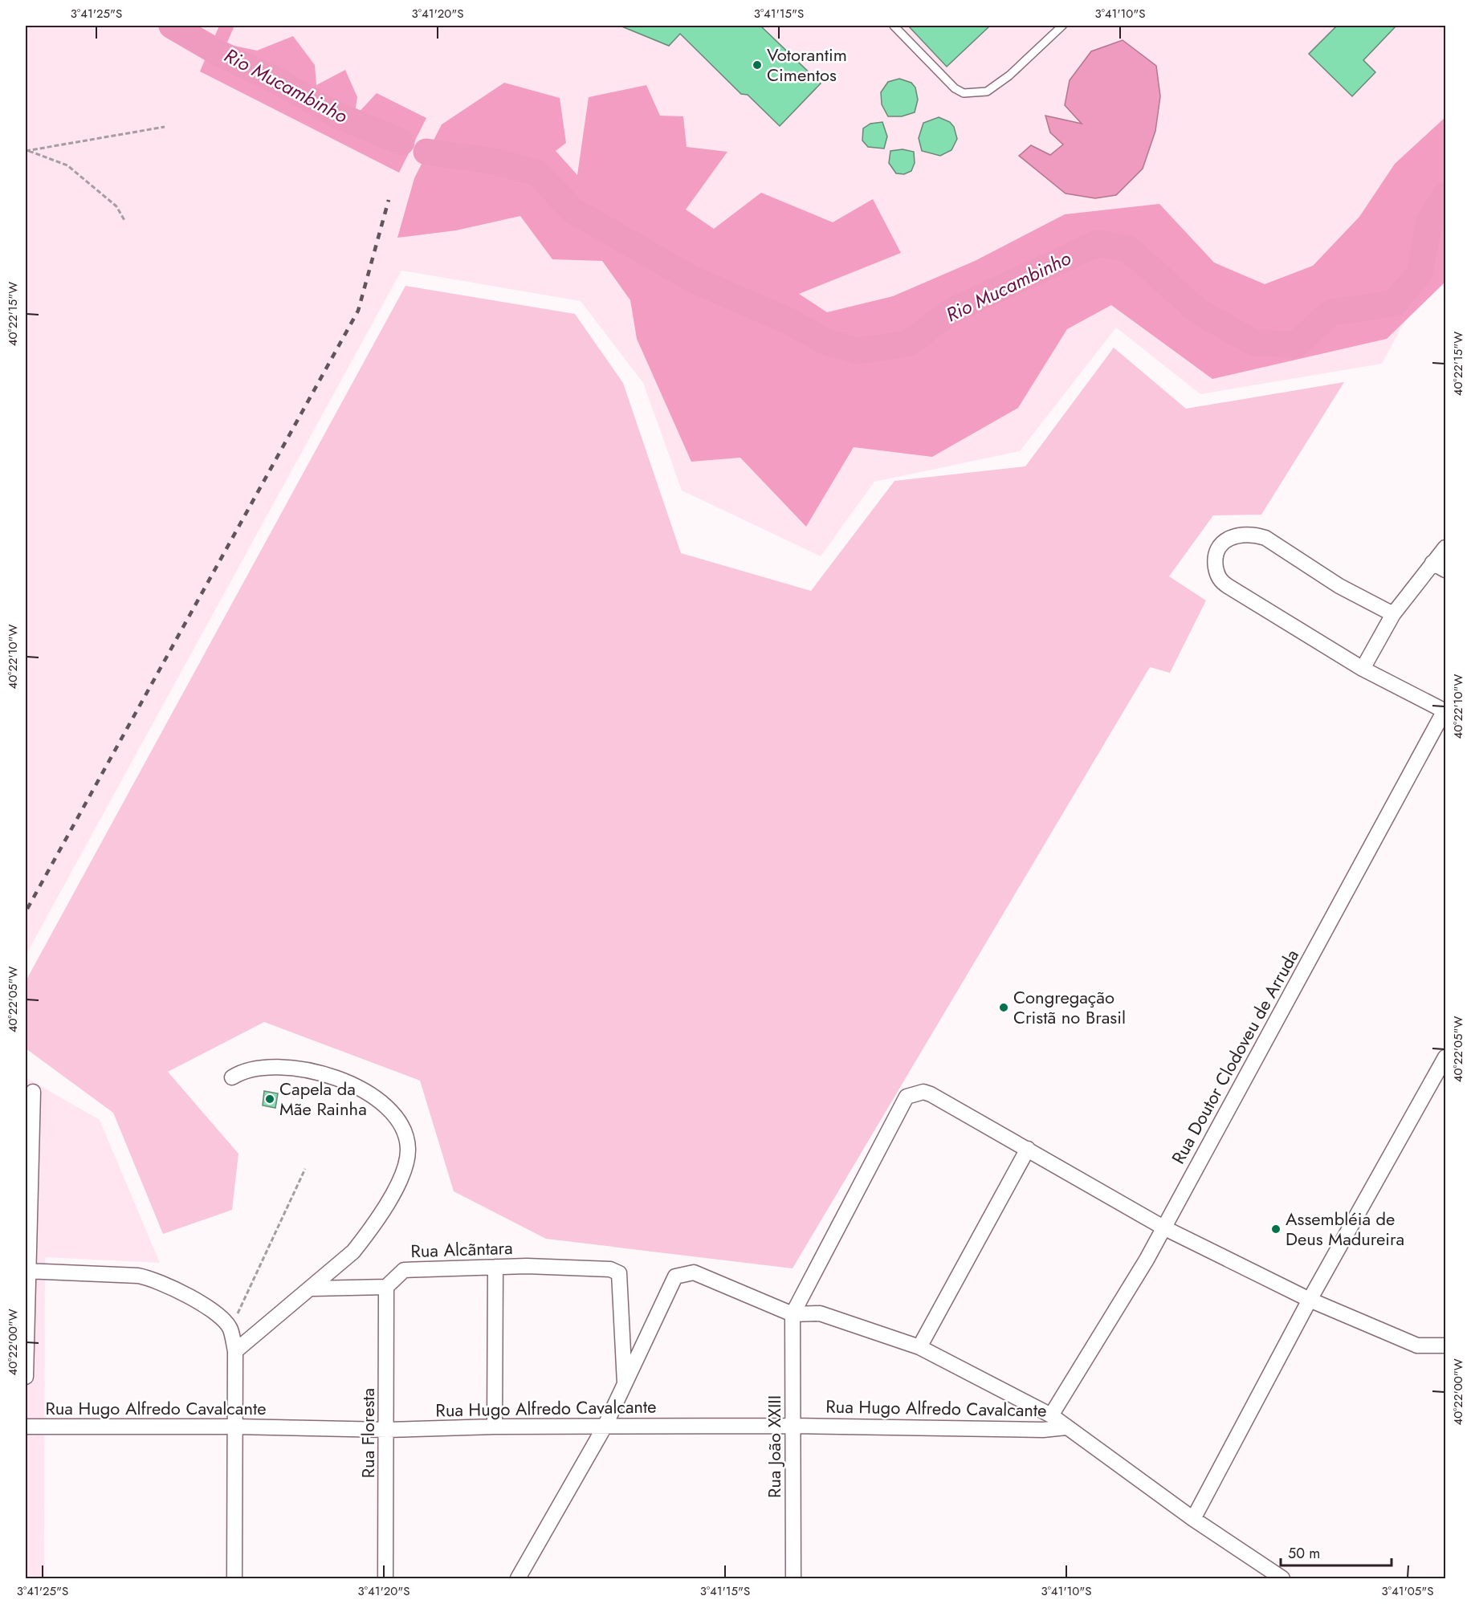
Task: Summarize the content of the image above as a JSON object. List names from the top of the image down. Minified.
{"streets":{"street":["Rua Doutor Clodoveu de Arruda","Rua Alcãntara","Rua Hugo Alfredo Cavalcante","Rua Floresta","Rua João XXIII"]},"crossings":[["Rua Alcãntara","Rua Floresta"],["Rua Hugo Alfredo Cavalcante","Rua Floresta"],["Rua Hugo Alfredo Cavalcante","Rua João XXIII"]],"water":["Rio Mucambinho"],"places":["Votorantim Cimentos","Congregação Cristã no Brasil","Capela da Mãe Rainha","Assembléia de Deus Madureira"],"scale_bar":"50 m","coordinates":["3°41'25\"S","3°41'20\"S","3°41'15\"S","3°41'10\"S","40°22'15\"W","40°22'10\"W","40°22'05\"W","40°22'00\"W","3°41'05\"S"]}
